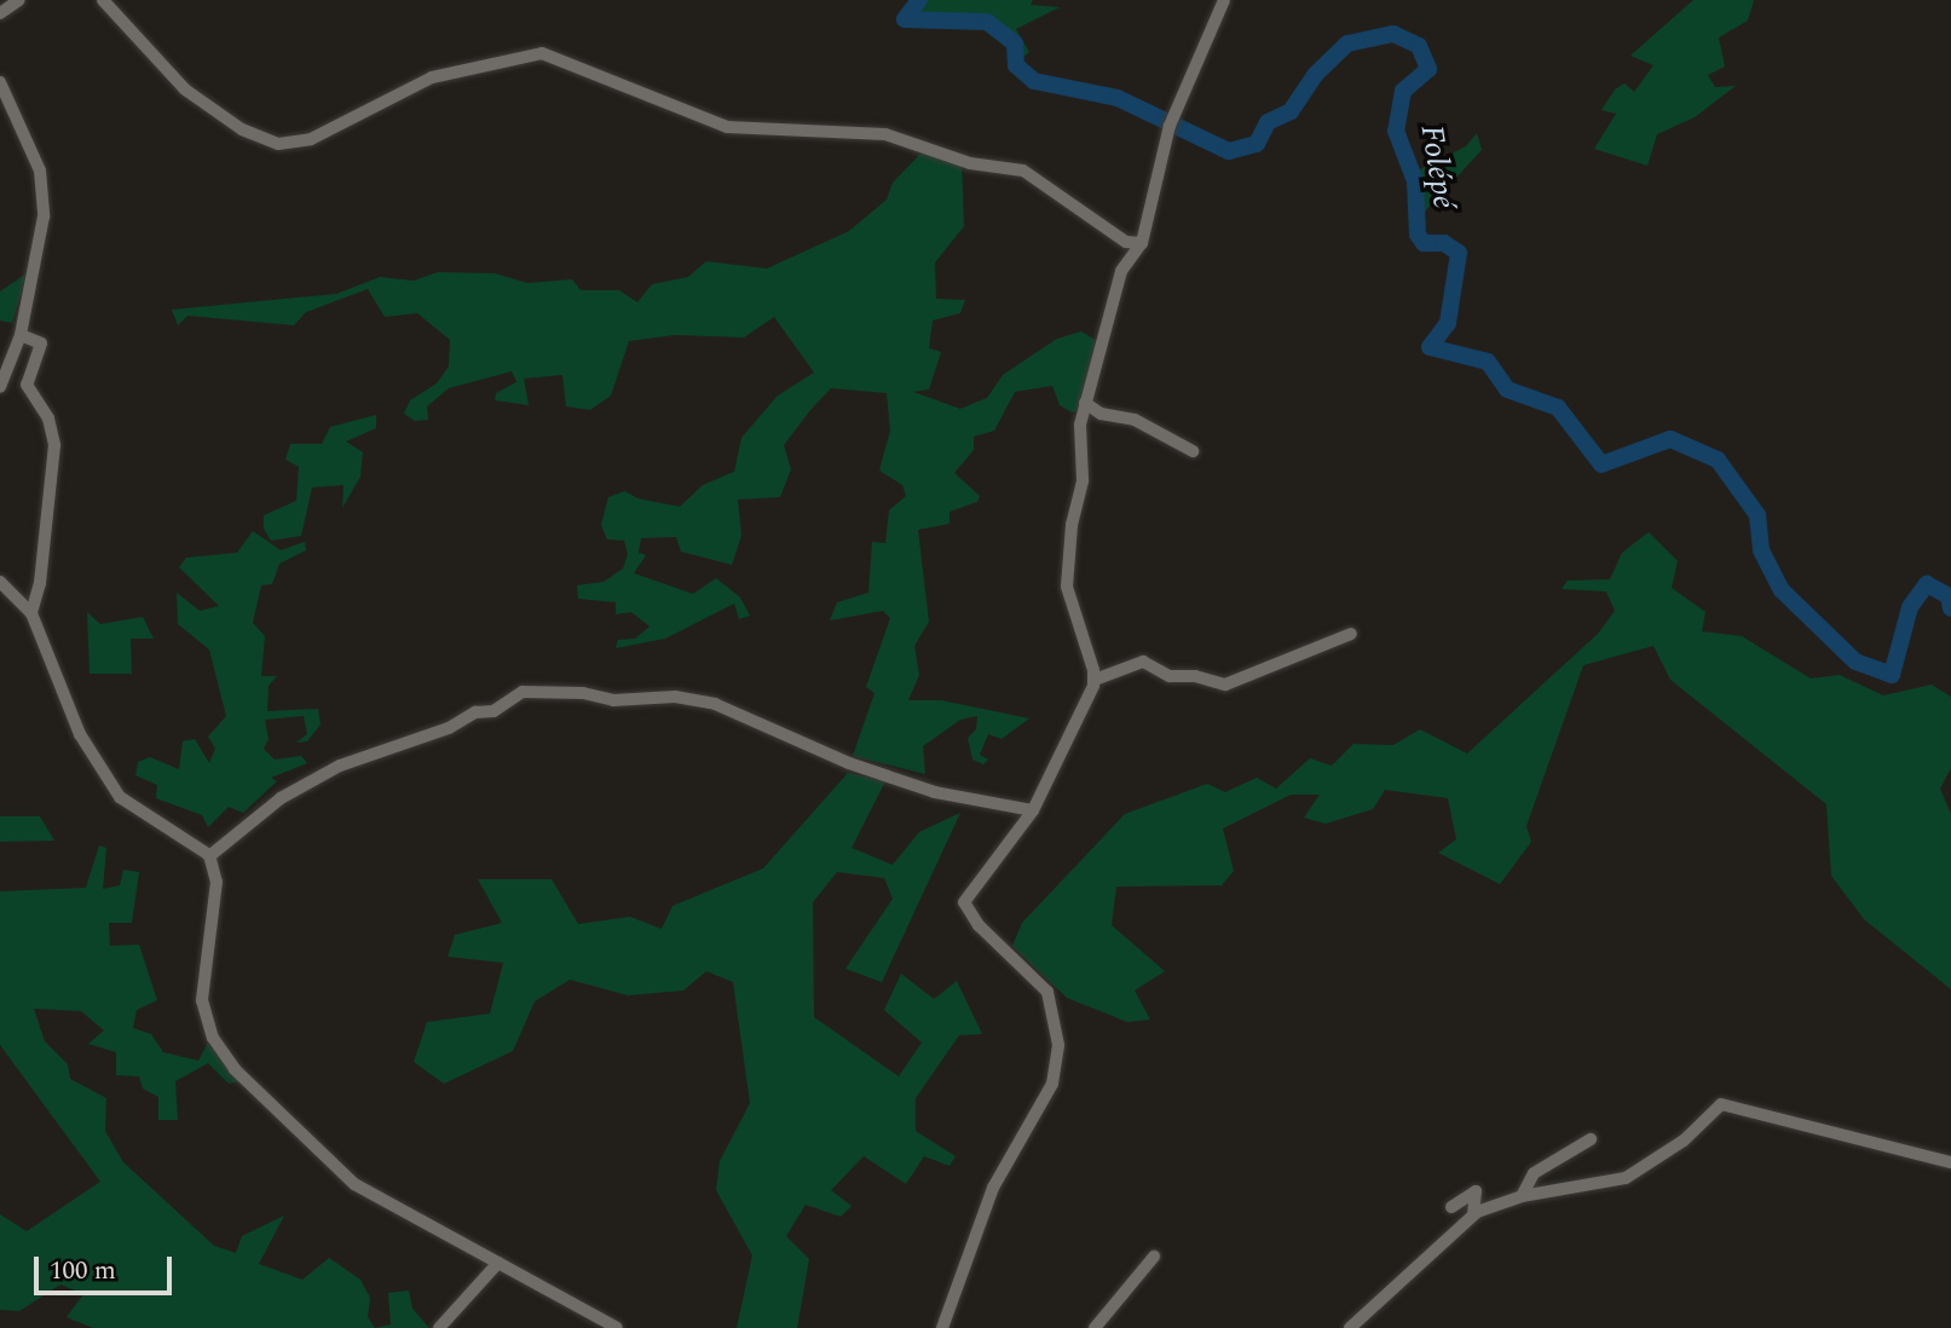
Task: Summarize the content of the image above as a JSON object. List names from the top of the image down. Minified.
{"water":["Folépé"],"scale_bar":"100 m"}
